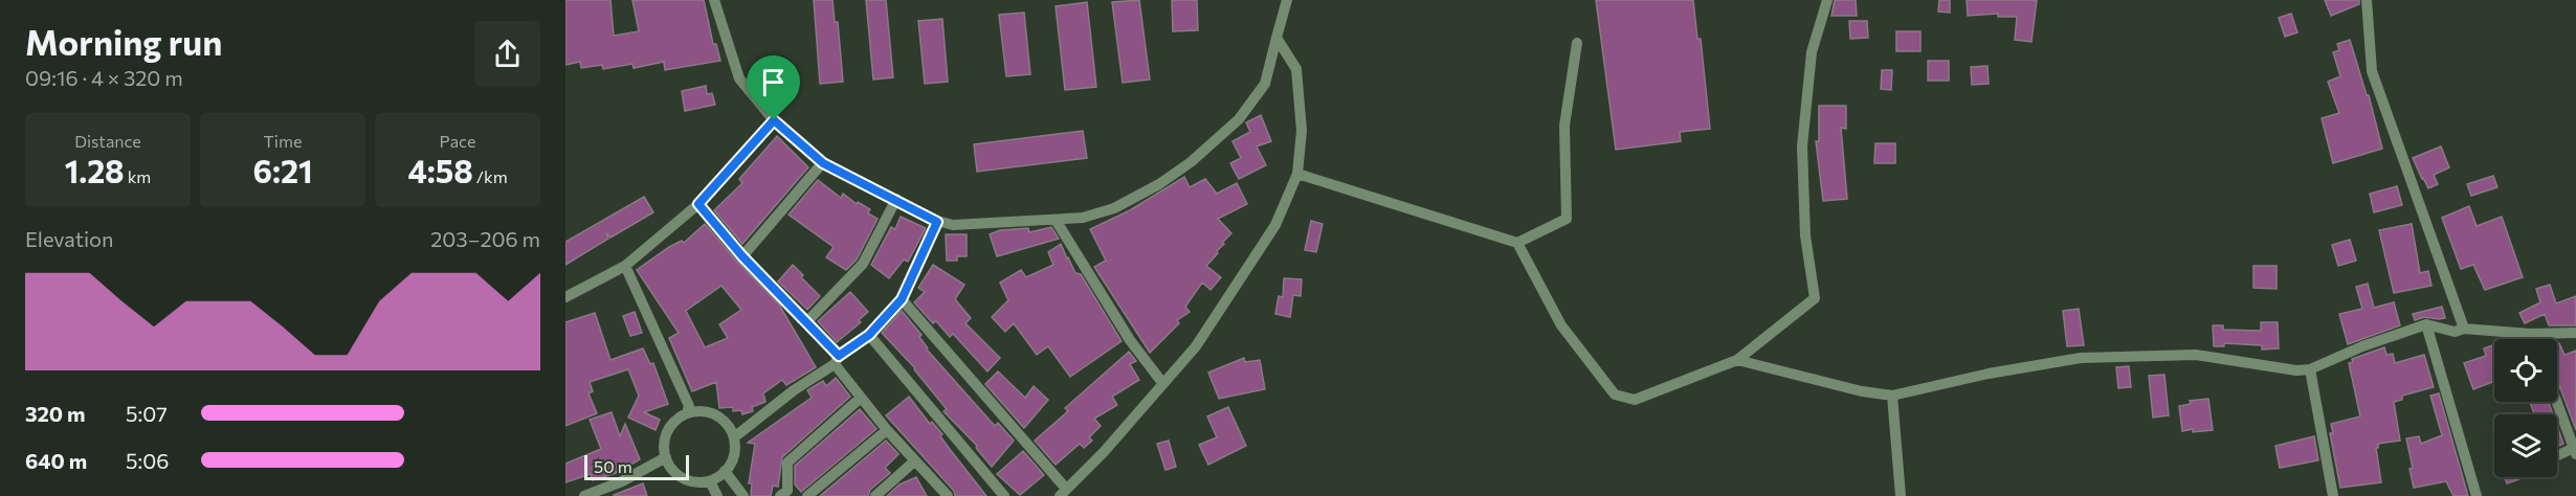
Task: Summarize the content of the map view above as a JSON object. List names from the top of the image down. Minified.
{"scale_bar":"50 m","page":{"heading":["Morning run","09:16 · 4 × 320 m"],"stats":[["Distance","1.28 km"],["Time","6:21"],["Pace","4:58 /km"]],"chart":["Elevation","203–206 m"],"list":[{"name":"320 m","note":"5:07"},{"name":"640 m","note":"5:06"}],"scale":"50 m"}}
